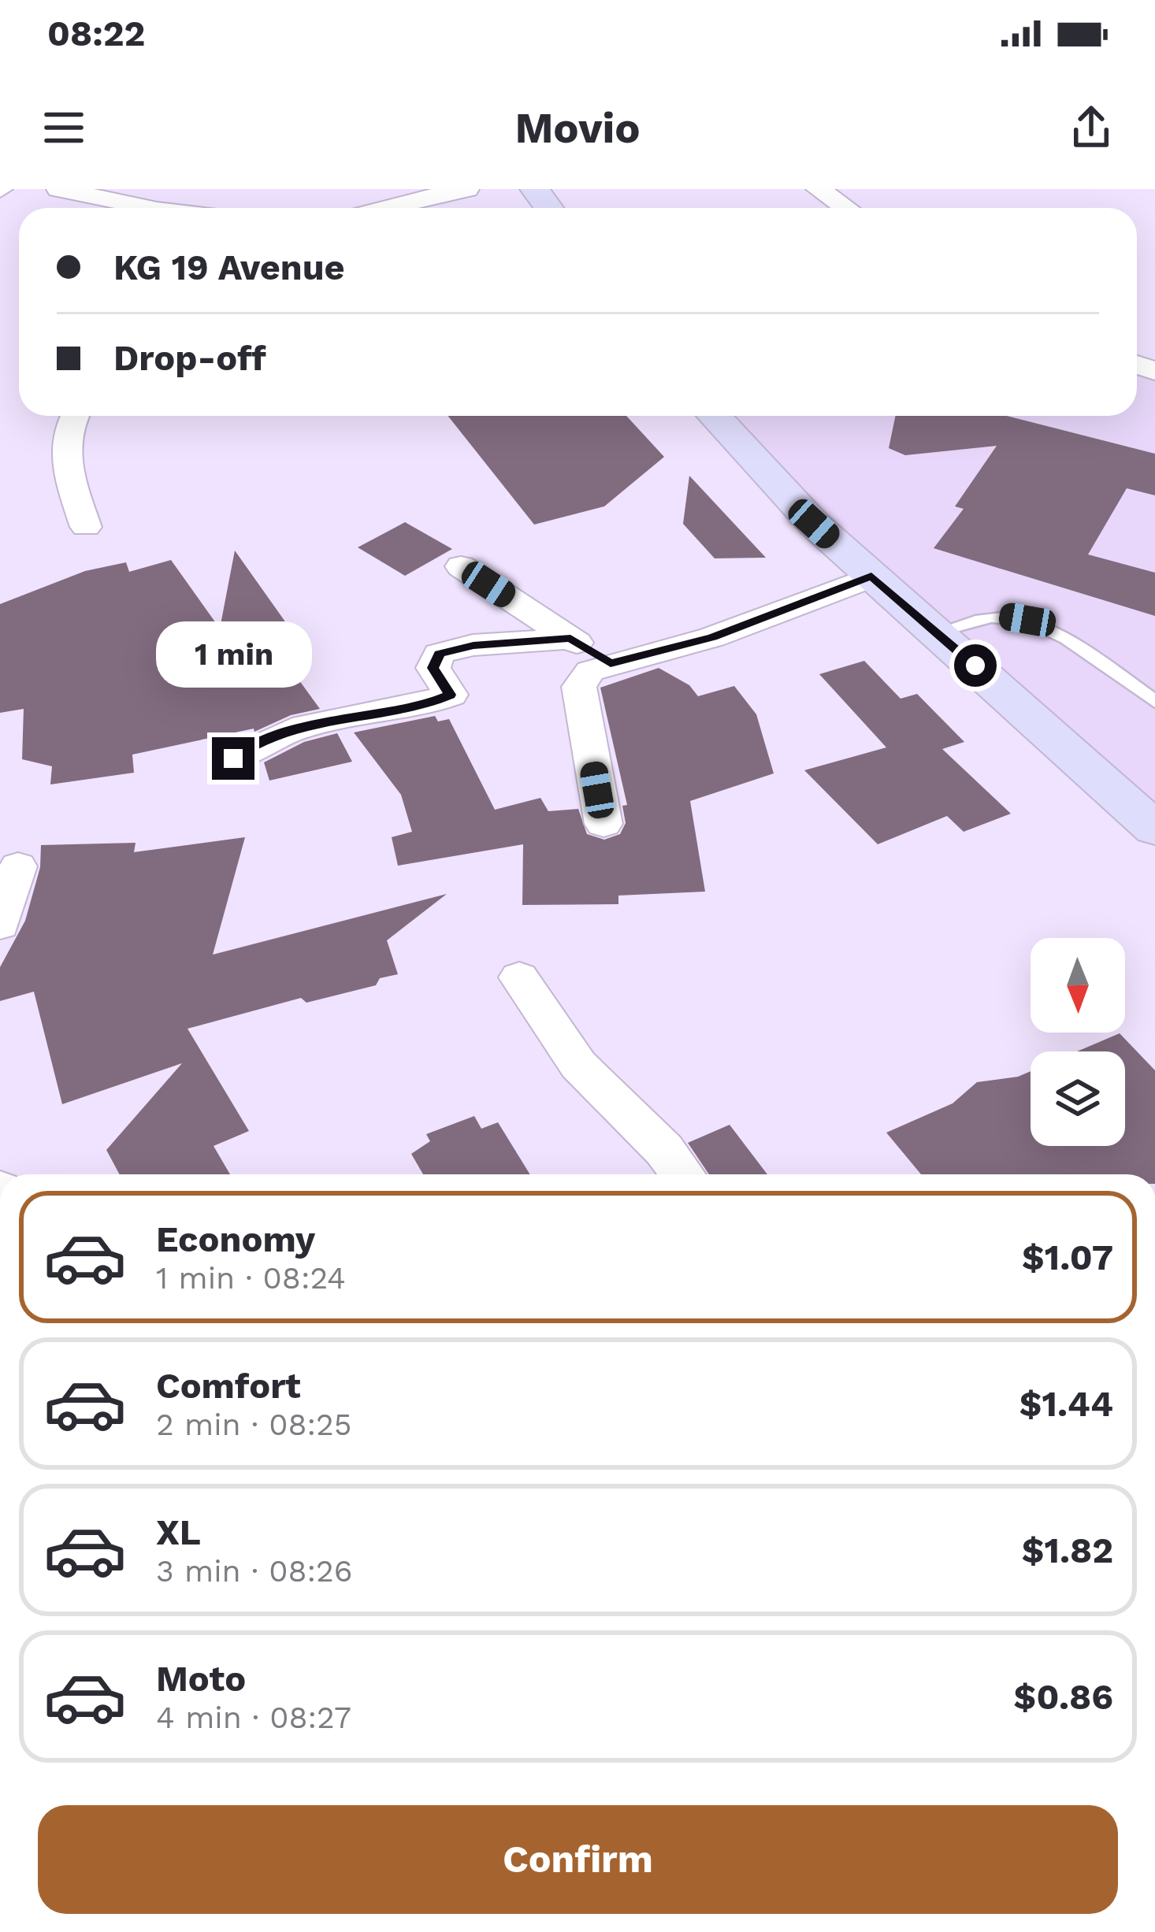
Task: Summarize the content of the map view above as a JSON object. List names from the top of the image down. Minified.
{"north":"bottom","page":{"status":"08:22","header":"Movio","banner":["KG 19 Avenue","Drop-off"],"bubble":"1 min","list":[{"name":"Economy","note":"1 min · 08:24","value":"$1.07"},{"name":"Comfort","note":"2 min · 08:25","value":"$1.44"},{"name":"XL","note":"3 min · 08:26","value":"$1.82"},{"name":"Moto","note":"4 min · 08:27","value":"$0.86"}],"buttons":"Confirm"}}
